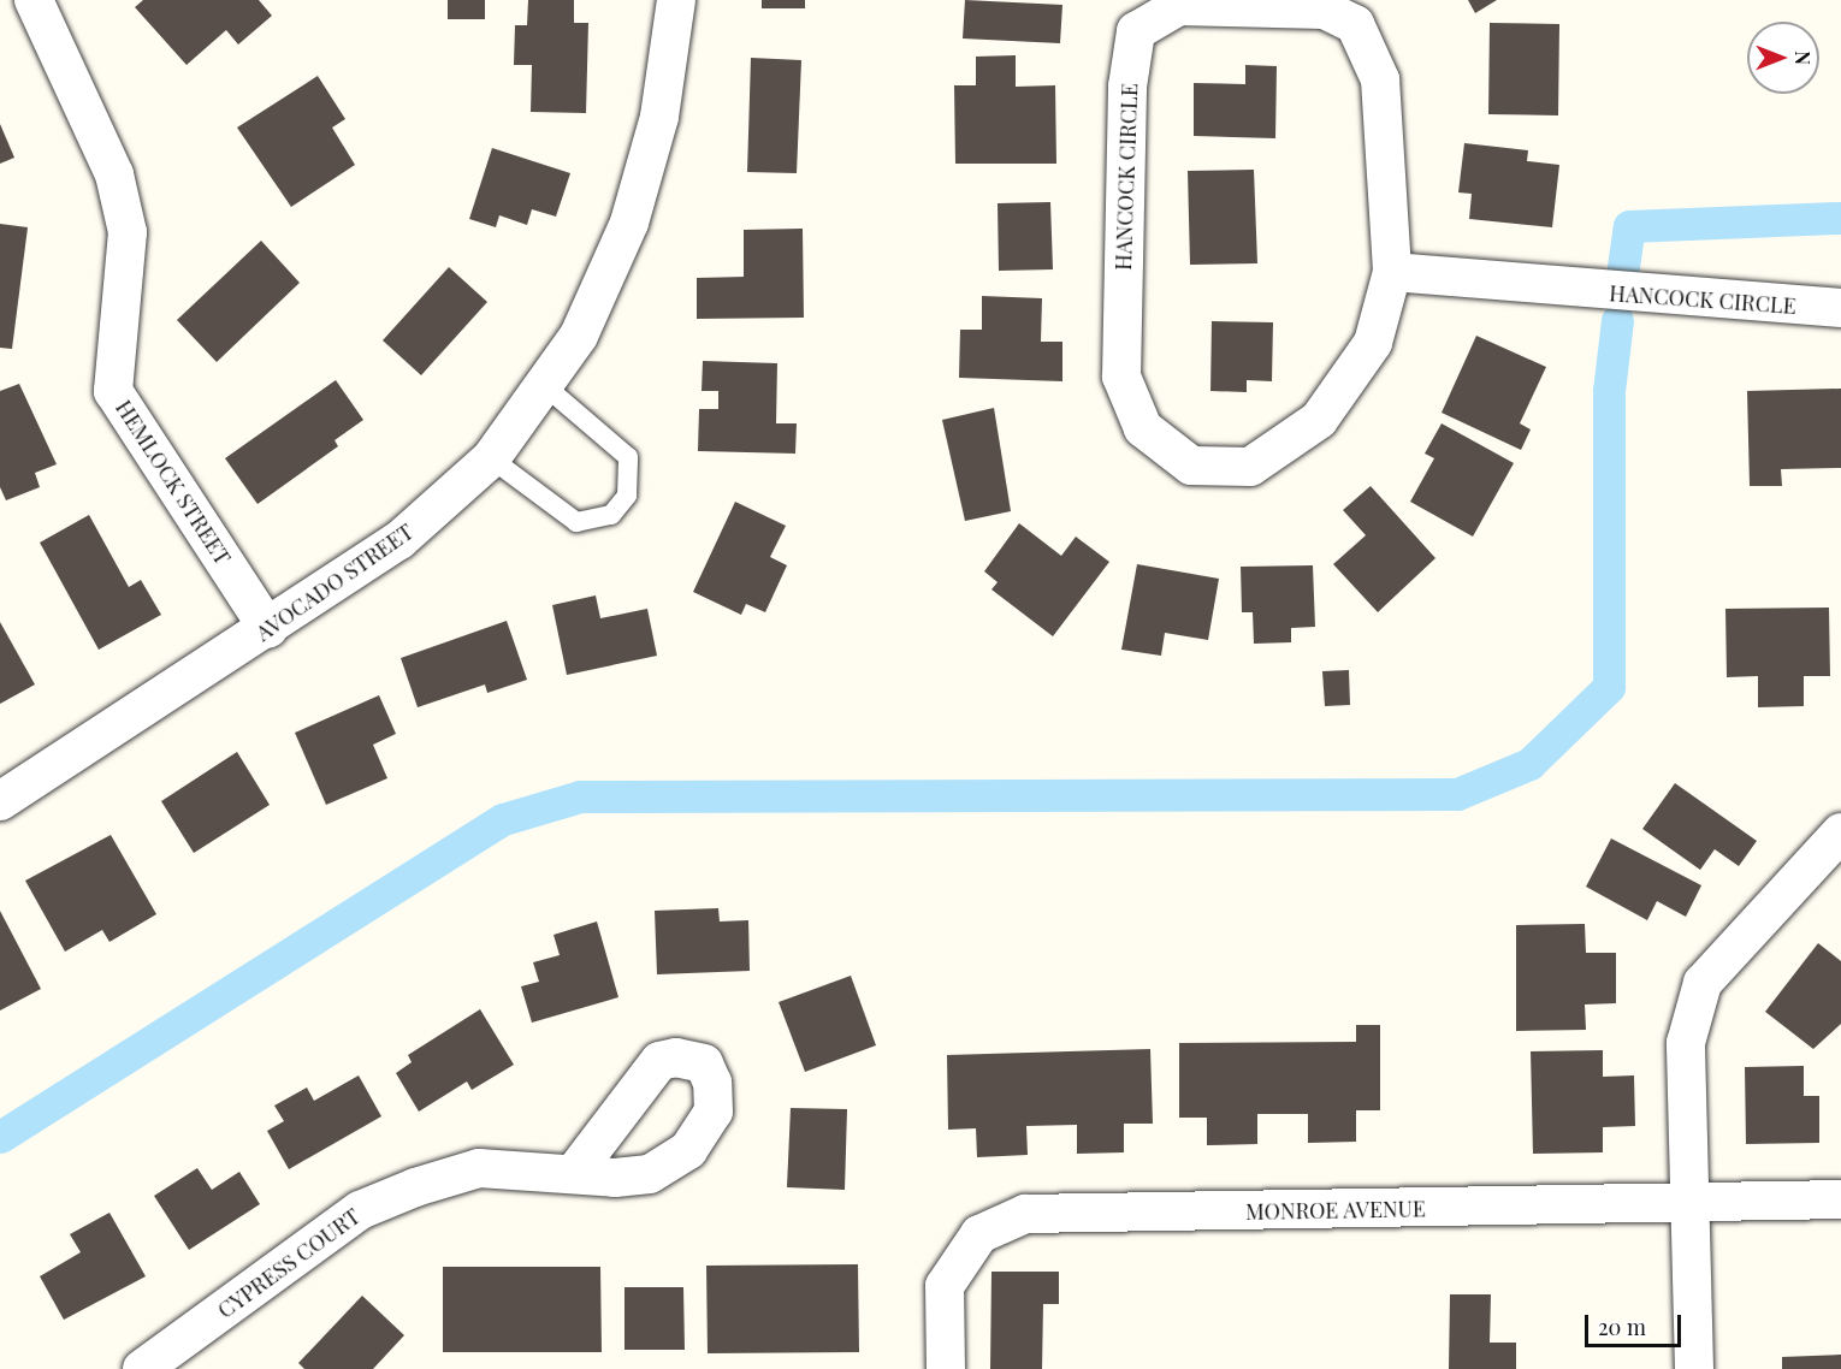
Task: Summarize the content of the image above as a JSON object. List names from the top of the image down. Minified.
{"streets":{"street":["HANCOCK CIRCLE","HEMLOCK STREET","AVOCADO STREET","MONROE AVENUE","CYPRESS COURT"]},"crossings":[["HEMLOCK STREET","AVOCADO STREET"]],"scale_bar":"20 m","north":"right"}
